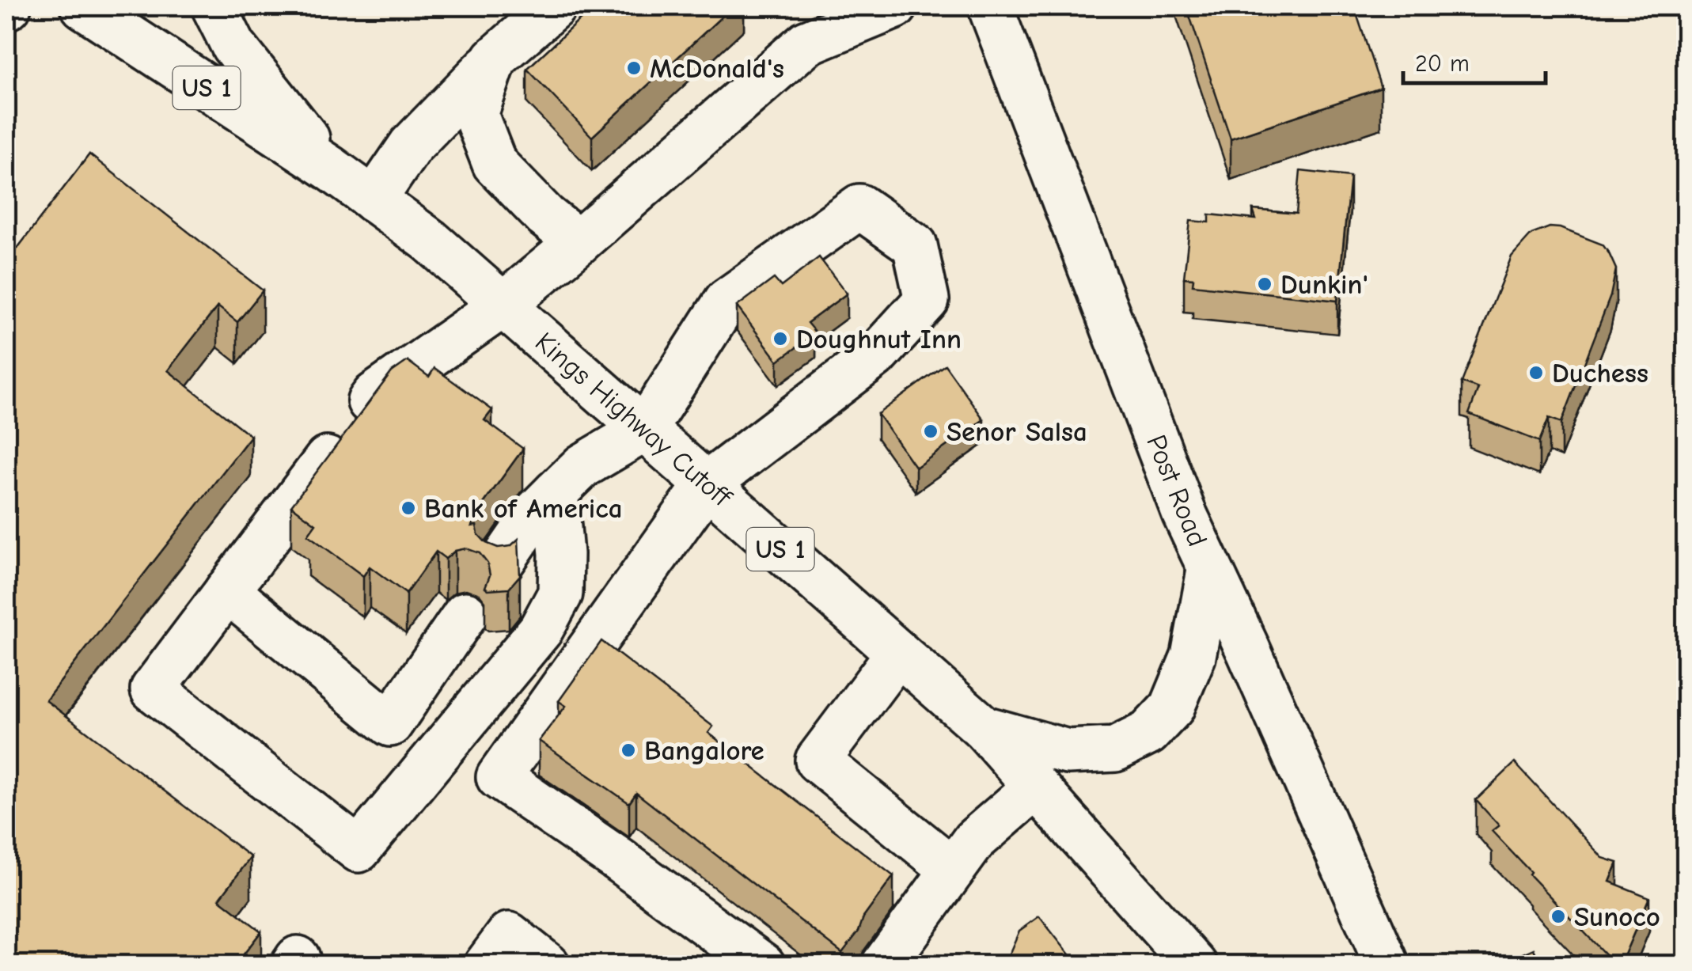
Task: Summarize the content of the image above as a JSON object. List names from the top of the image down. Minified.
{"streets":{"main road":["US 1","Kings Highway Cutoff","Post Road"]},"places":["McDonald's","Dunkin'","Doughnut Inn","Duchess","Senor Salsa","Bank of America","Bangalore","Sunoco"],"scale_bar":"20 m"}
